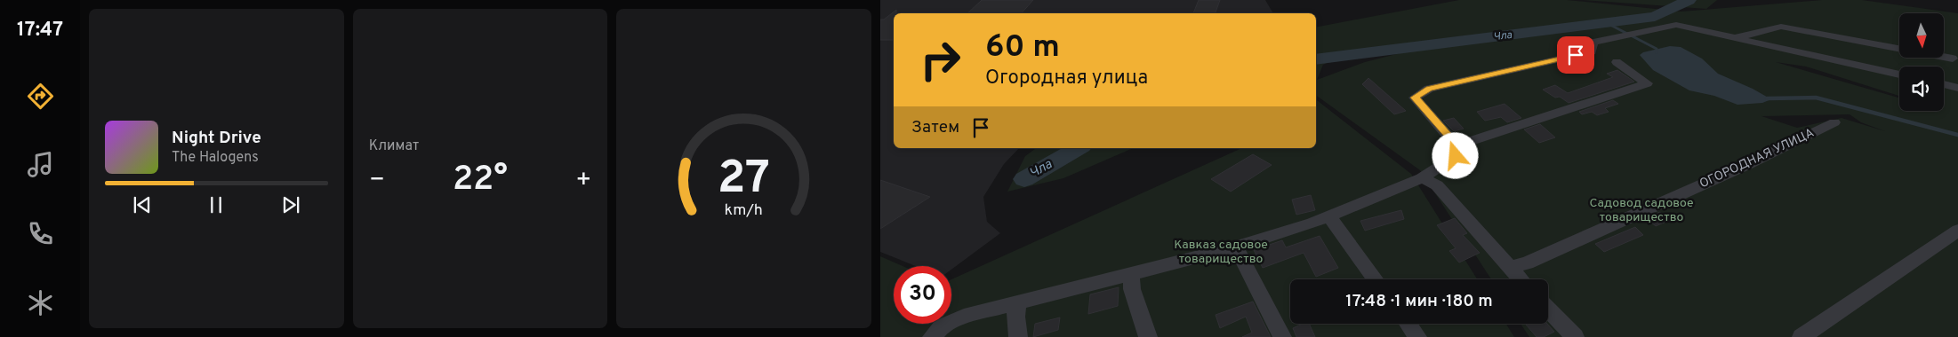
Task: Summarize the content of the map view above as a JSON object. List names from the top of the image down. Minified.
{"streets":{"street":["ОГОРОДНАЯ УЛИЦА"]},"water":["Чла"],"parks":["Садовод садовое товарищество","Кавказ садовое товарищество"],"north":"bottom","page":{"tabs":"17:47","tile":"Климат","turn":["60 m","Огородная улица"],"then":"Затем","song":["Night Drive","The Halogens"],"heat":["−","22°","+"],"limit":"30","trip":"17:48 · 1 мин · 180 m","gauge":["27","km/h"]}}
